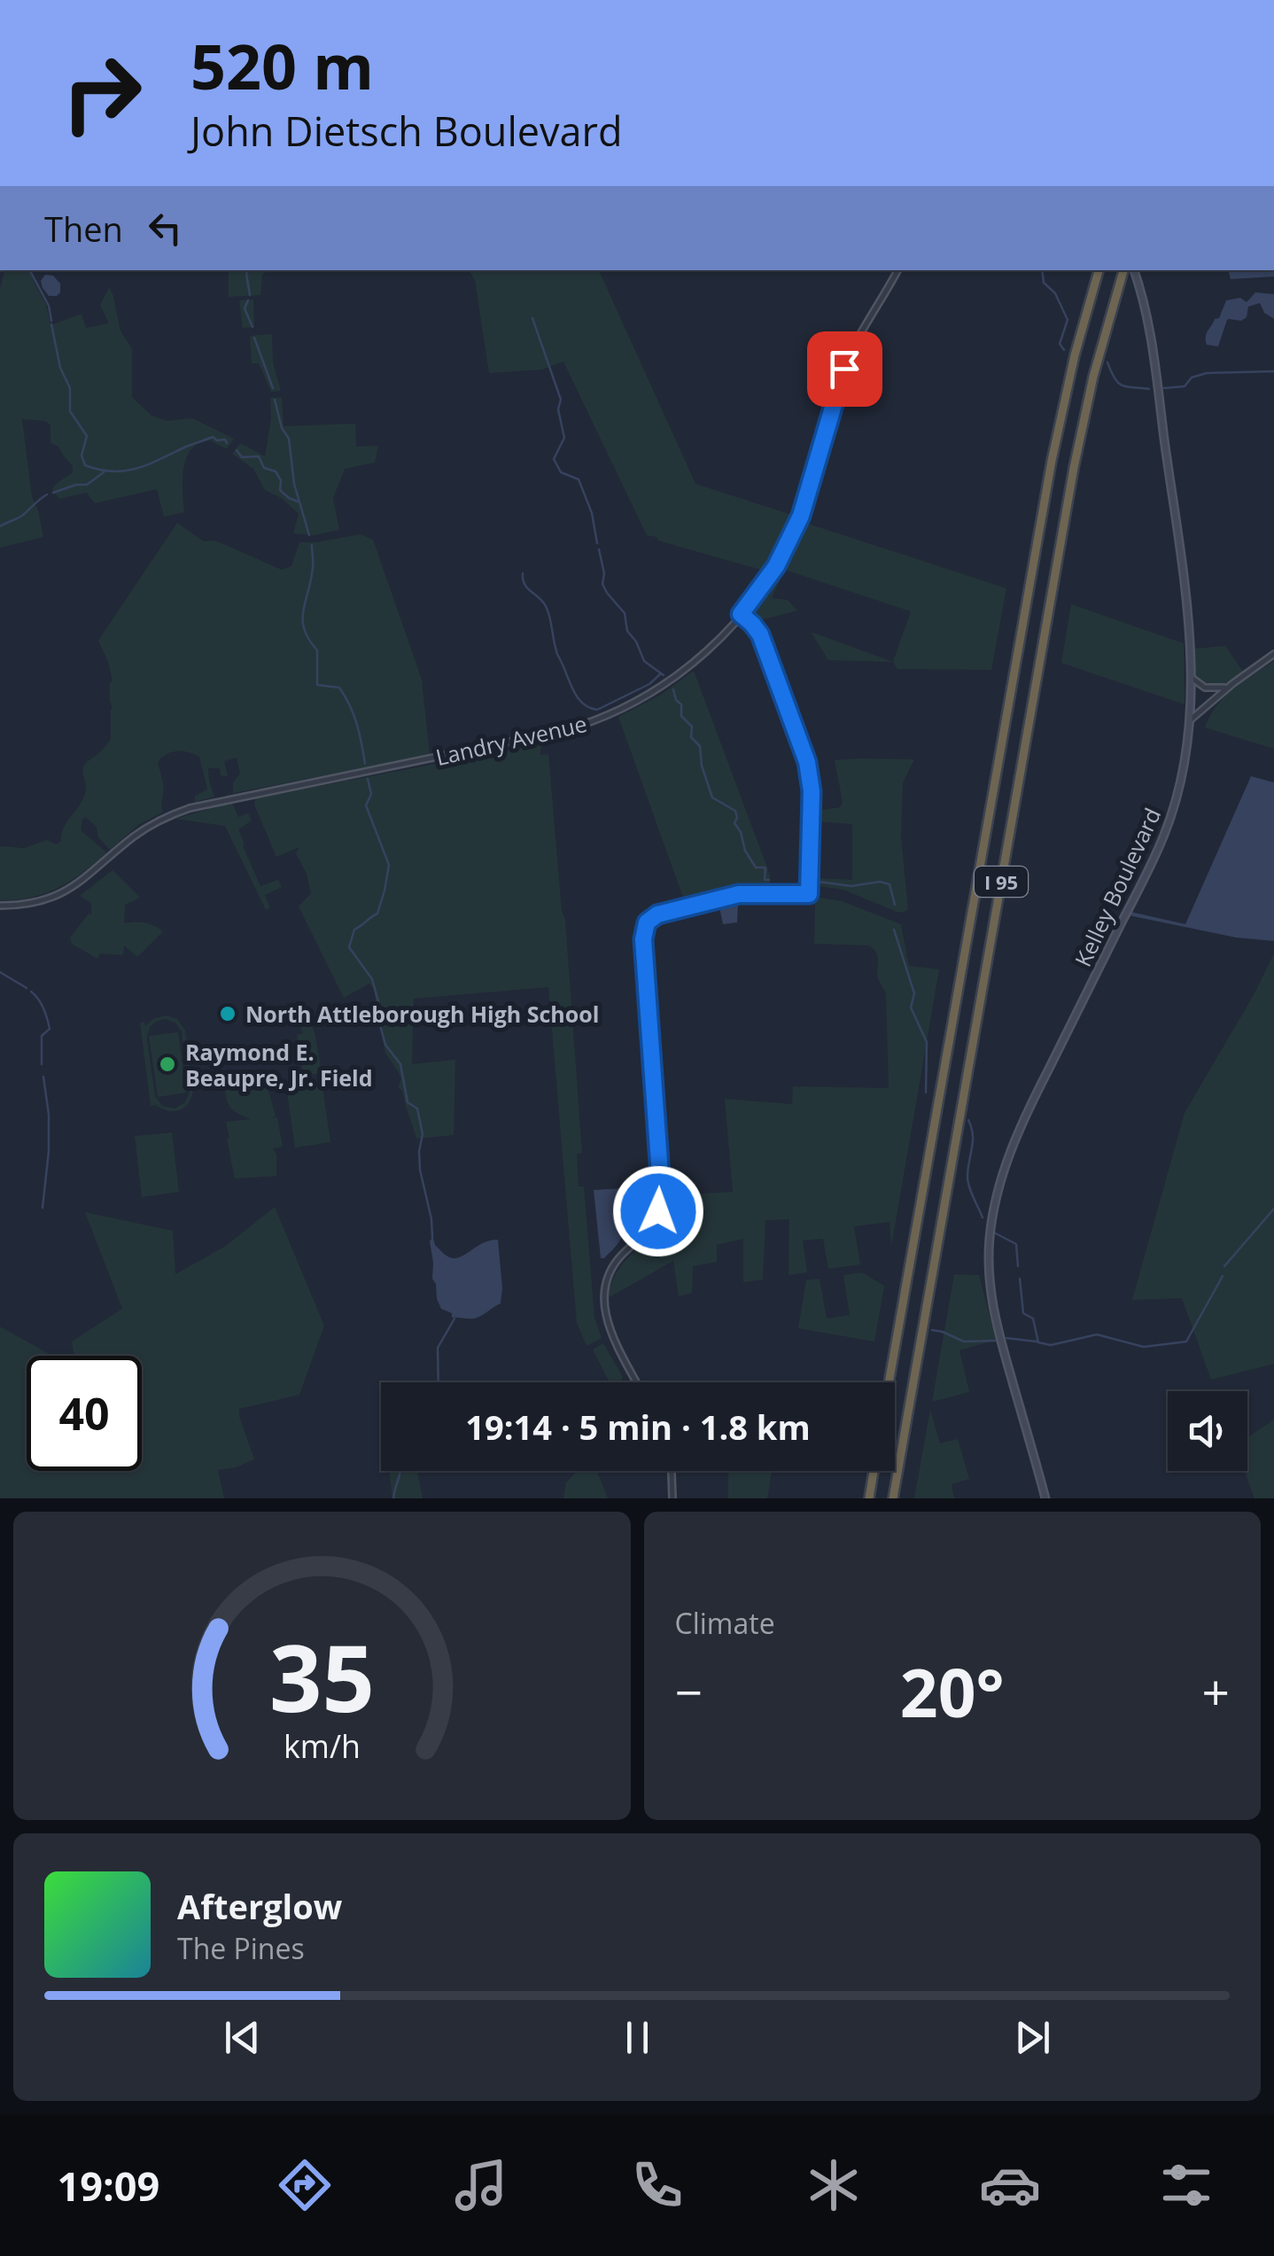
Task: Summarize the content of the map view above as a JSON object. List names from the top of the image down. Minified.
{"streets":{"highway":["I 95"],"main road":["Kelley Boulevard"],"street":["Landry Avenue"]},"places":["North Attleborough High School","Raymond E. Beaupre, Jr. Field"],"page":{"turn":["520 m","John Dietsch Boulevard"],"then":"Then","limit":"40","trip":"19:14 · 5 min · 1.8 km","tile":"Climate","heat":["−","20°","+"],"song":["Afterglow","The Pines"],"tabs":"19:09","gauge":["35","km/h"]}}
